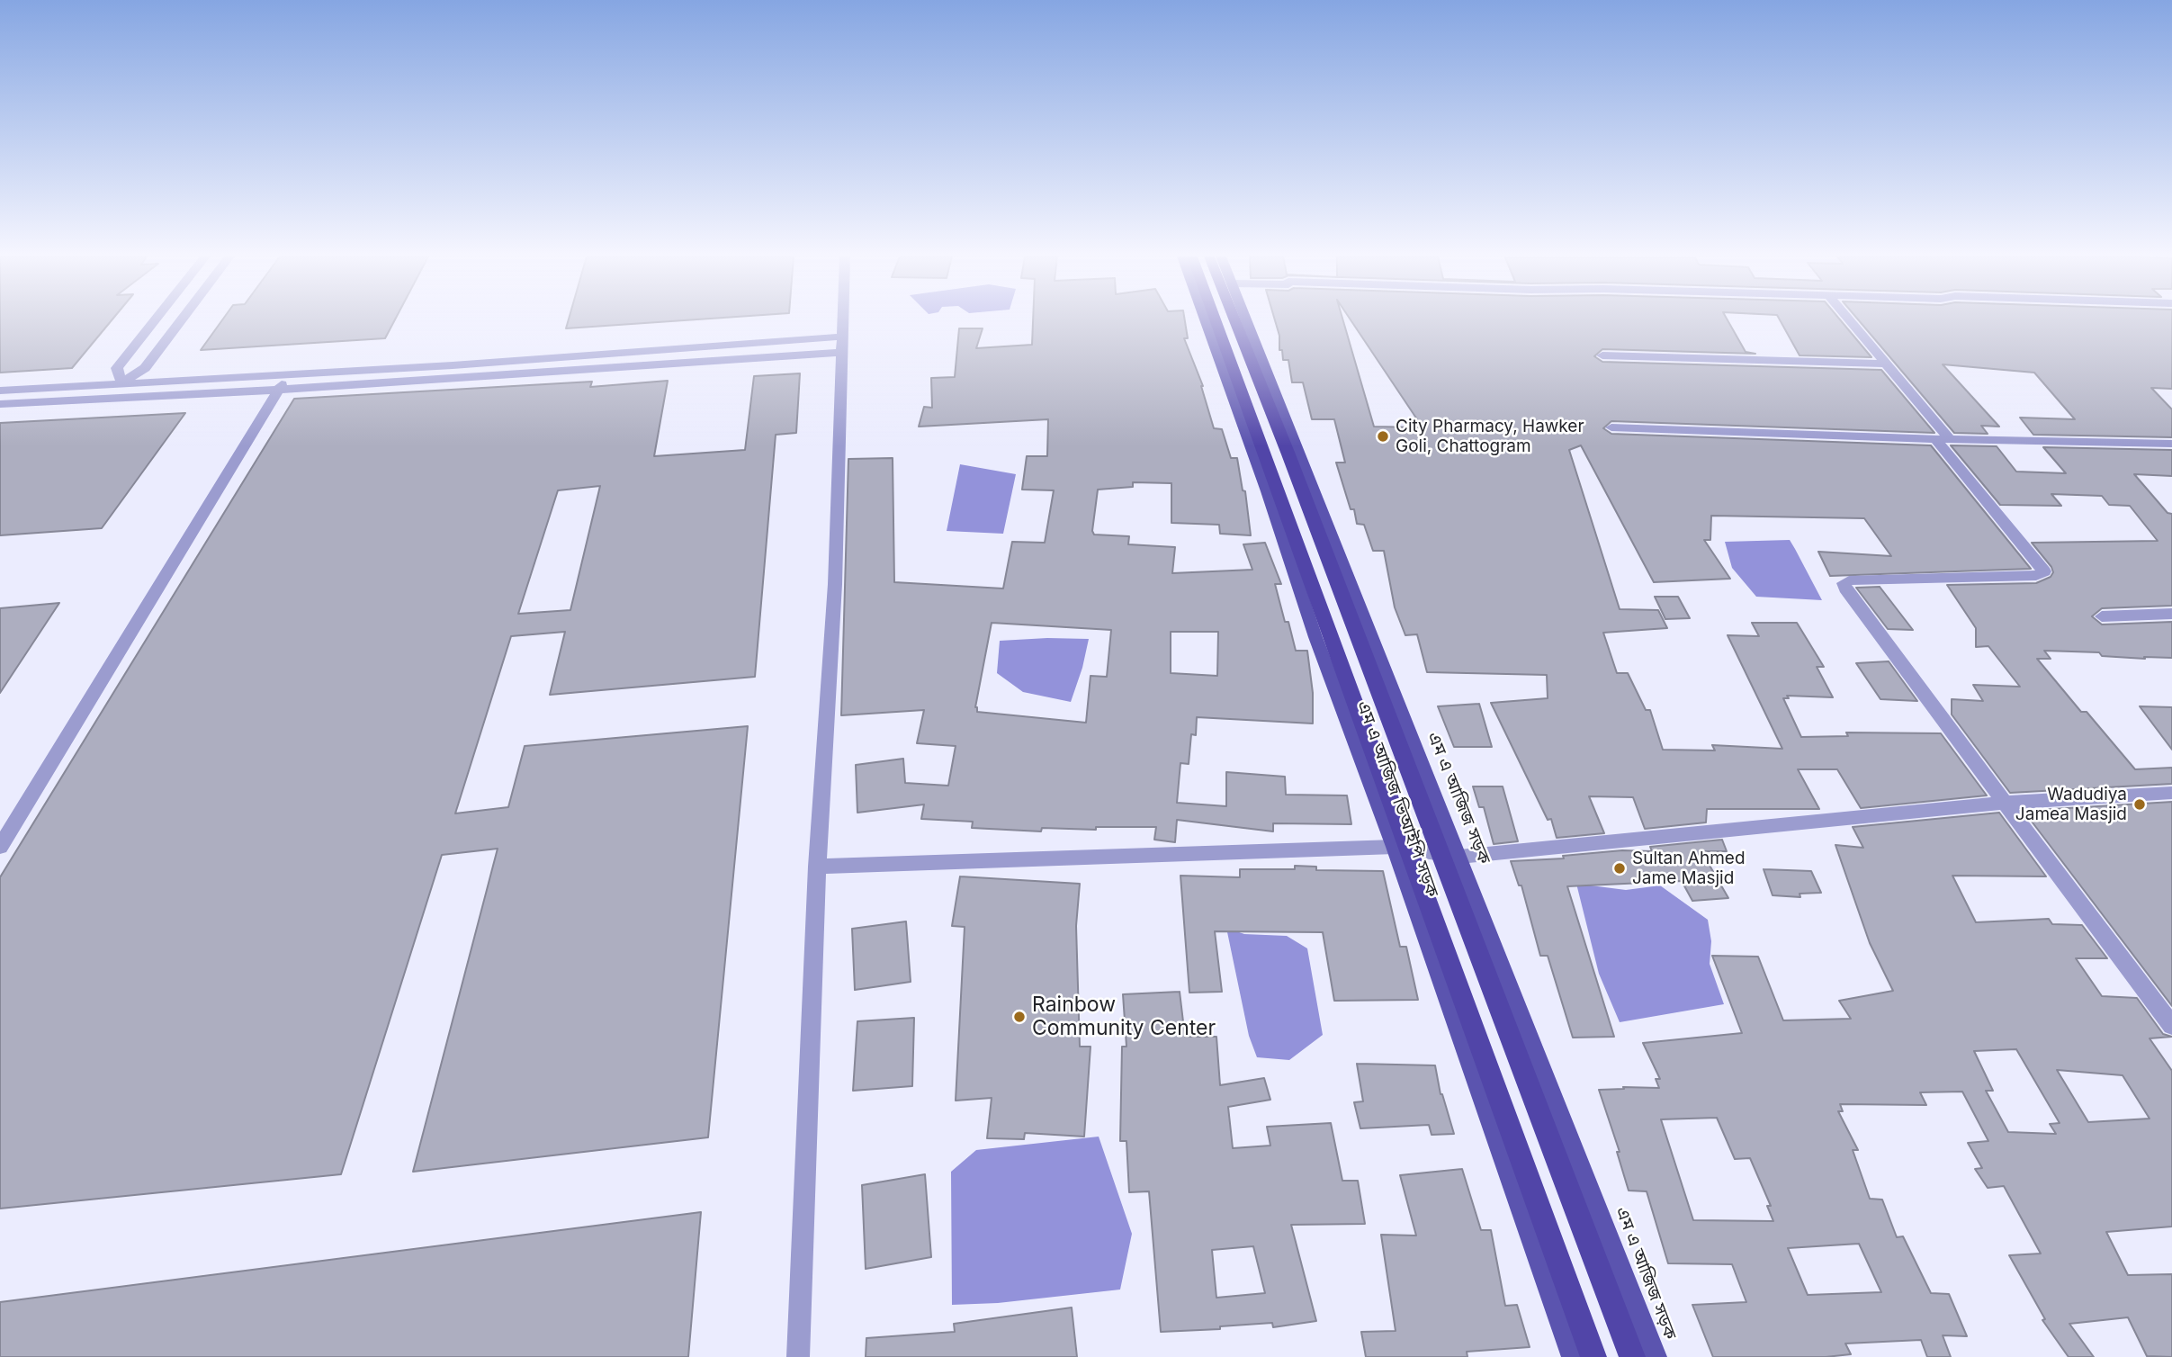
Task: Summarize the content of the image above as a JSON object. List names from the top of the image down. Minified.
{"streets":{"main road":["এম এ আজিজ সড়ক","এম এ আজিজ ভিআইপি সড়ক"]},"places":["City Pharmacy, Hawker Goli, Chattogram","Wadudiya Jamea Masjid","Sultan Ahmed Jame Masjid","Rainbow Community Center"]}
